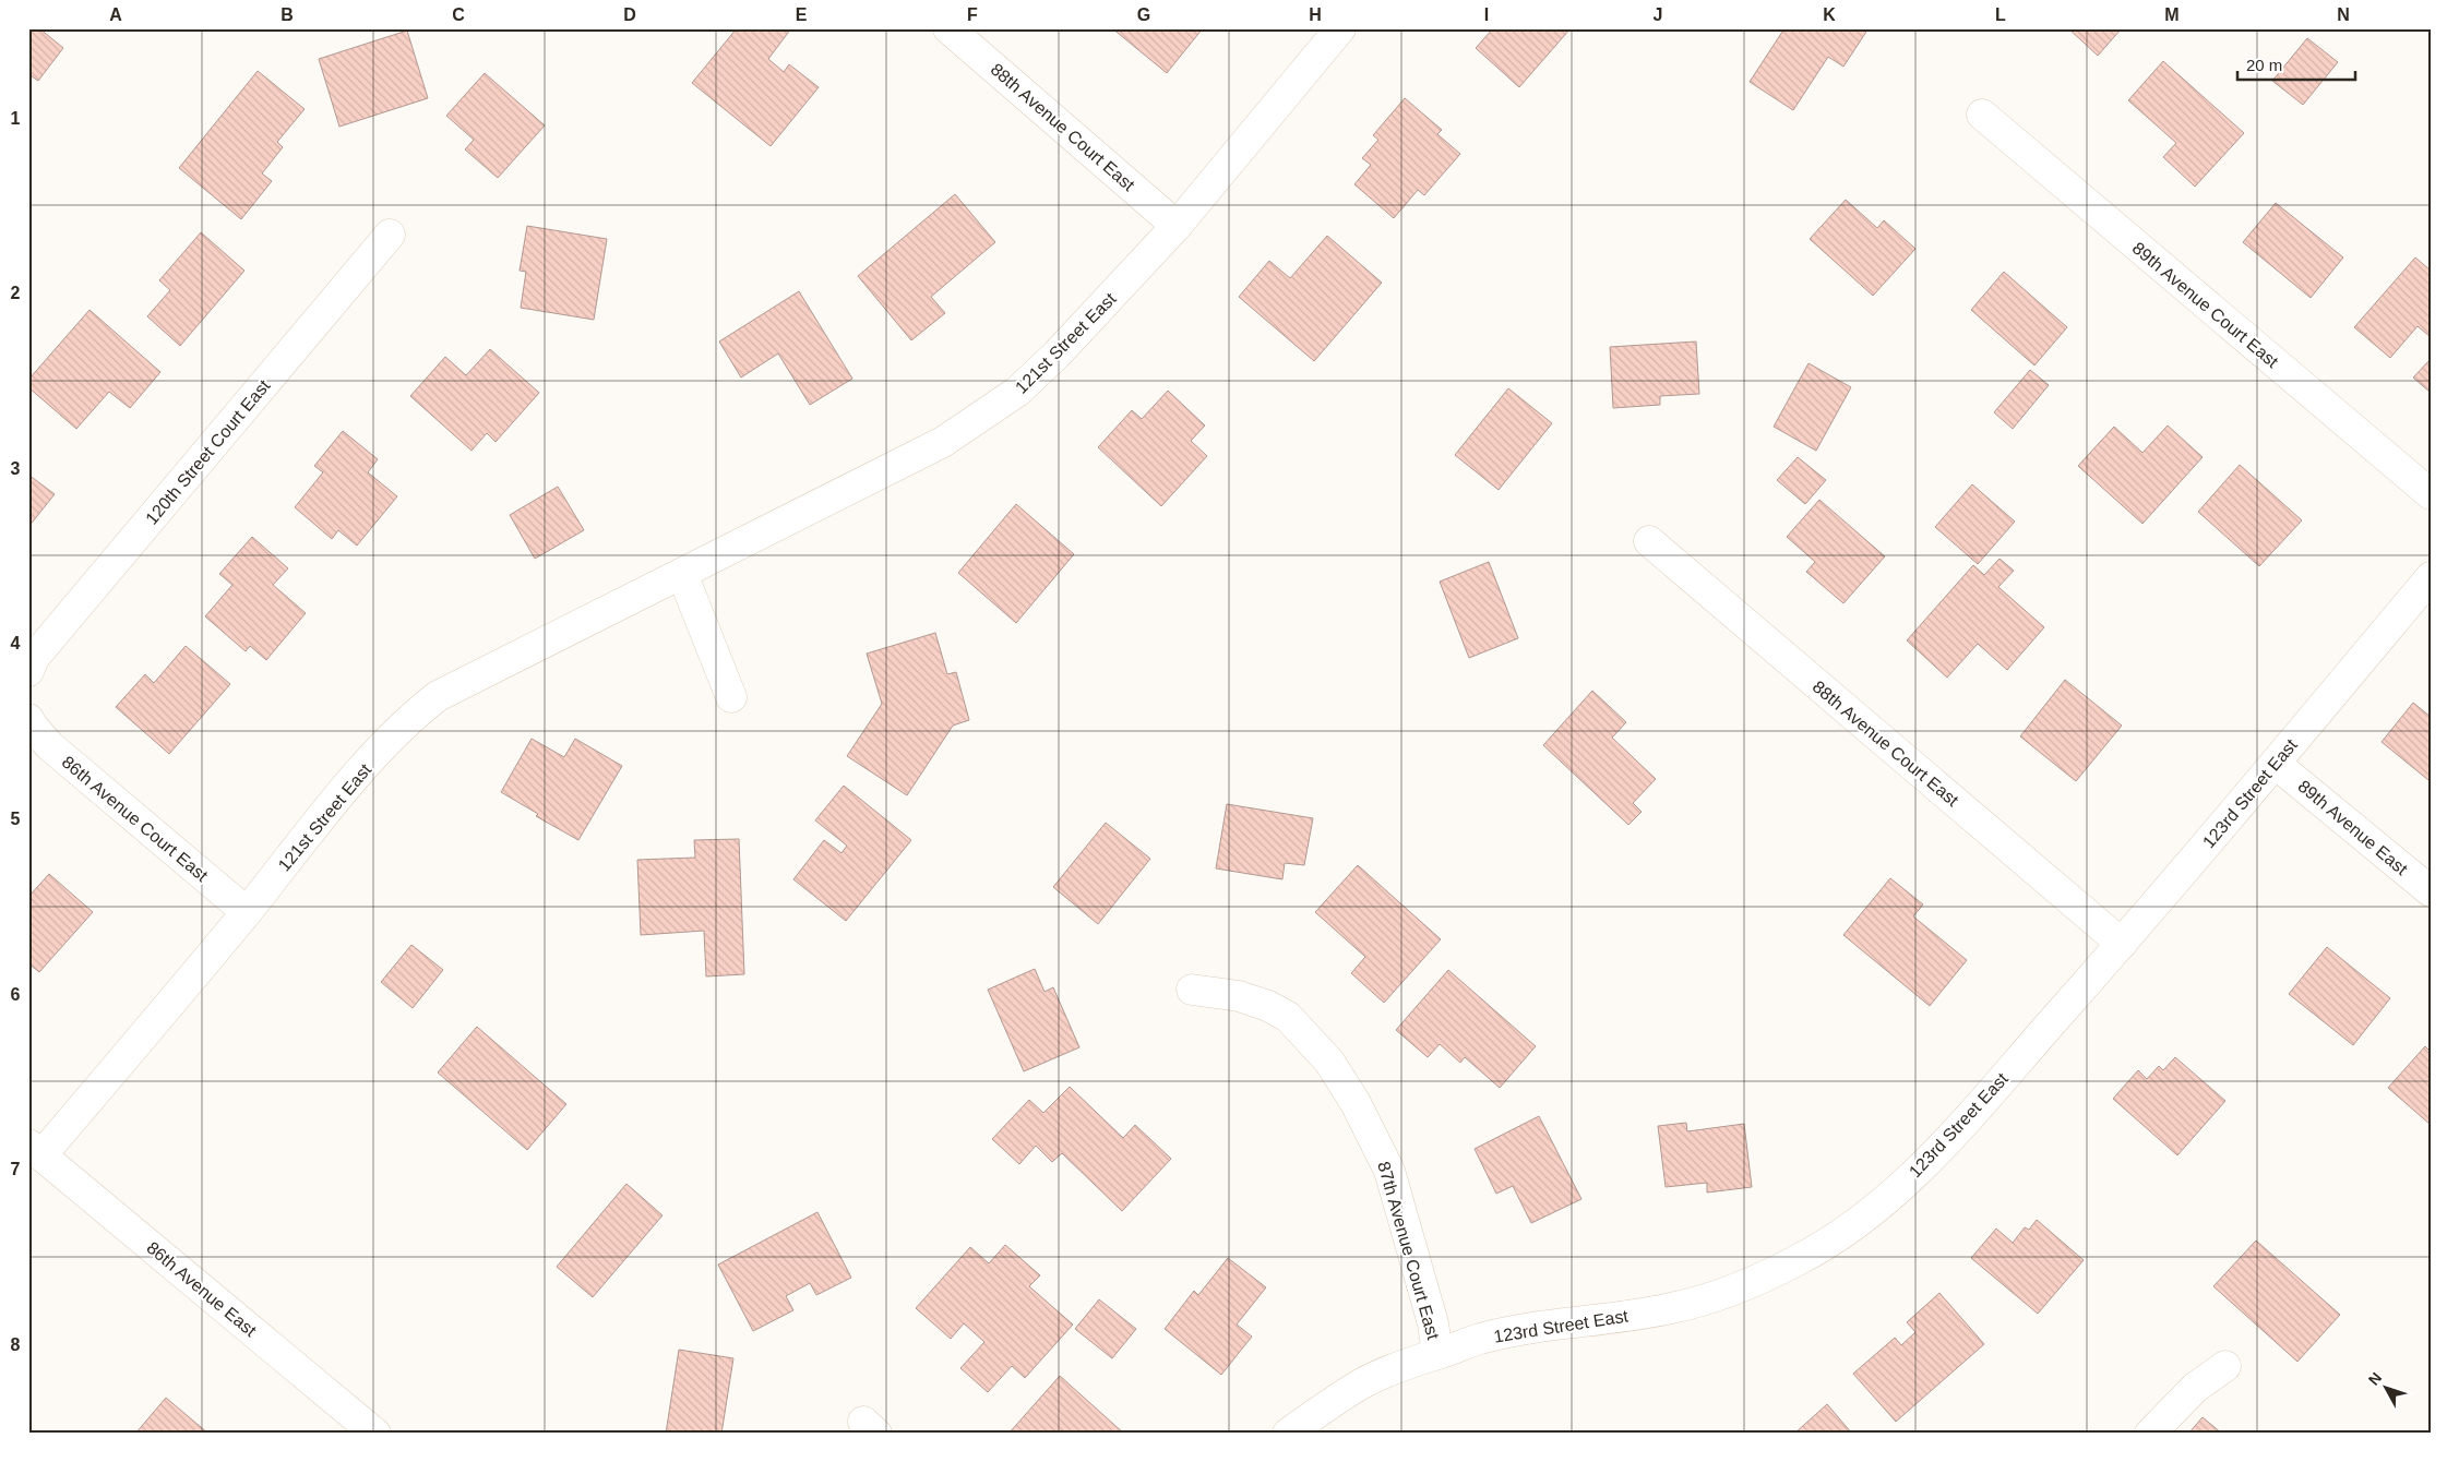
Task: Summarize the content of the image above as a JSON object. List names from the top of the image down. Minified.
{"streets":{"street":["88th Avenue Court East","89th Avenue Court East","121st Street East","120th Street Court East","123rd Street East","86th Avenue Court East","89th Avenue East","87th Avenue Court East","86th Avenue East"]},"crossings":[["88th Avenue Court East","121st Street East"],["88th Avenue Court East","123rd Street East"],["121st Street East","86th Avenue Court East"],["121st Street East","86th Avenue East"],["123rd Street East","89th Avenue East"],["123rd Street East","87th Avenue Court East"]],"scale_bar":"20 m","north":"top left","grid":{"columns":["A","B","C","D","E","F","G","H","I","J","K","L","M","N"],"rows":["1","2","3","4","5","6","7","8"]}}
